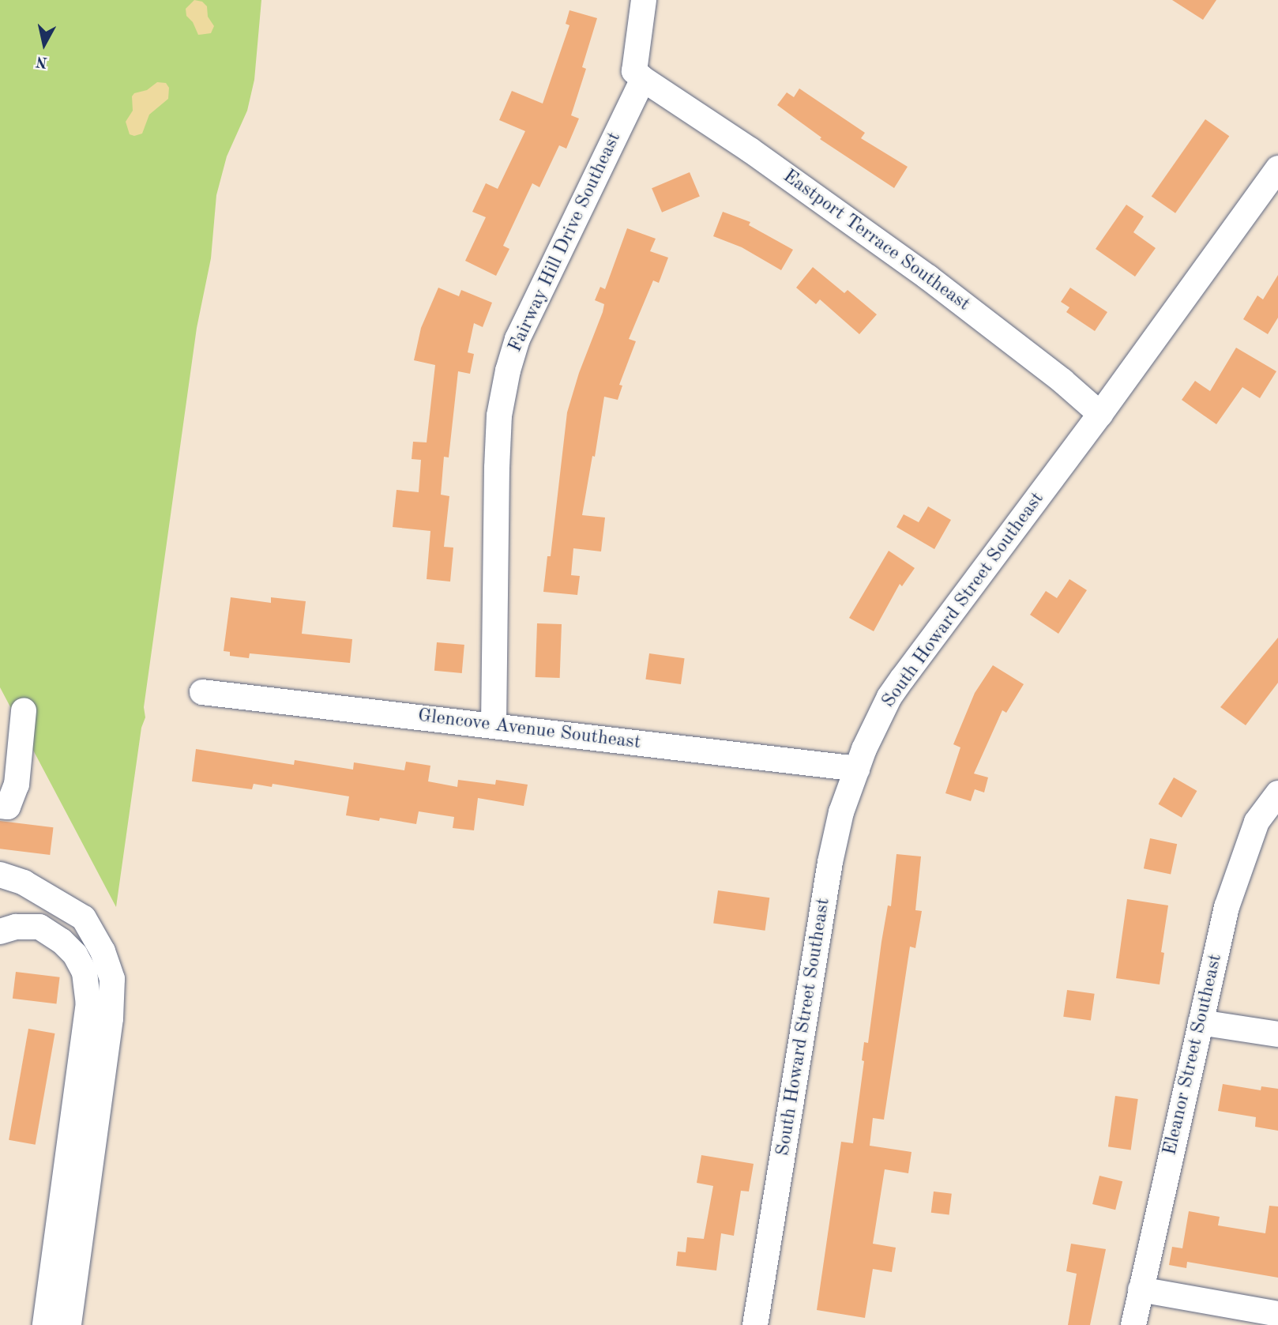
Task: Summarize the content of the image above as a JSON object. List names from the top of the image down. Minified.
{"streets":{"street":["Eastport Terrace Southeast","Fairway Hill Drive Southeast","South Howard Street Southeast","Glencove Avenue Southeast","Eleanor Street Southeast"]},"crossings":[["Eastport Terrace Southeast","Fairway Hill Drive Southeast"],["Eastport Terrace Southeast","South Howard Street Southeast"],["Fairway Hill Drive Southeast","Glencove Avenue Southeast"],["South Howard Street Southeast","Glencove Avenue Southeast"]],"north":"bottom"}
